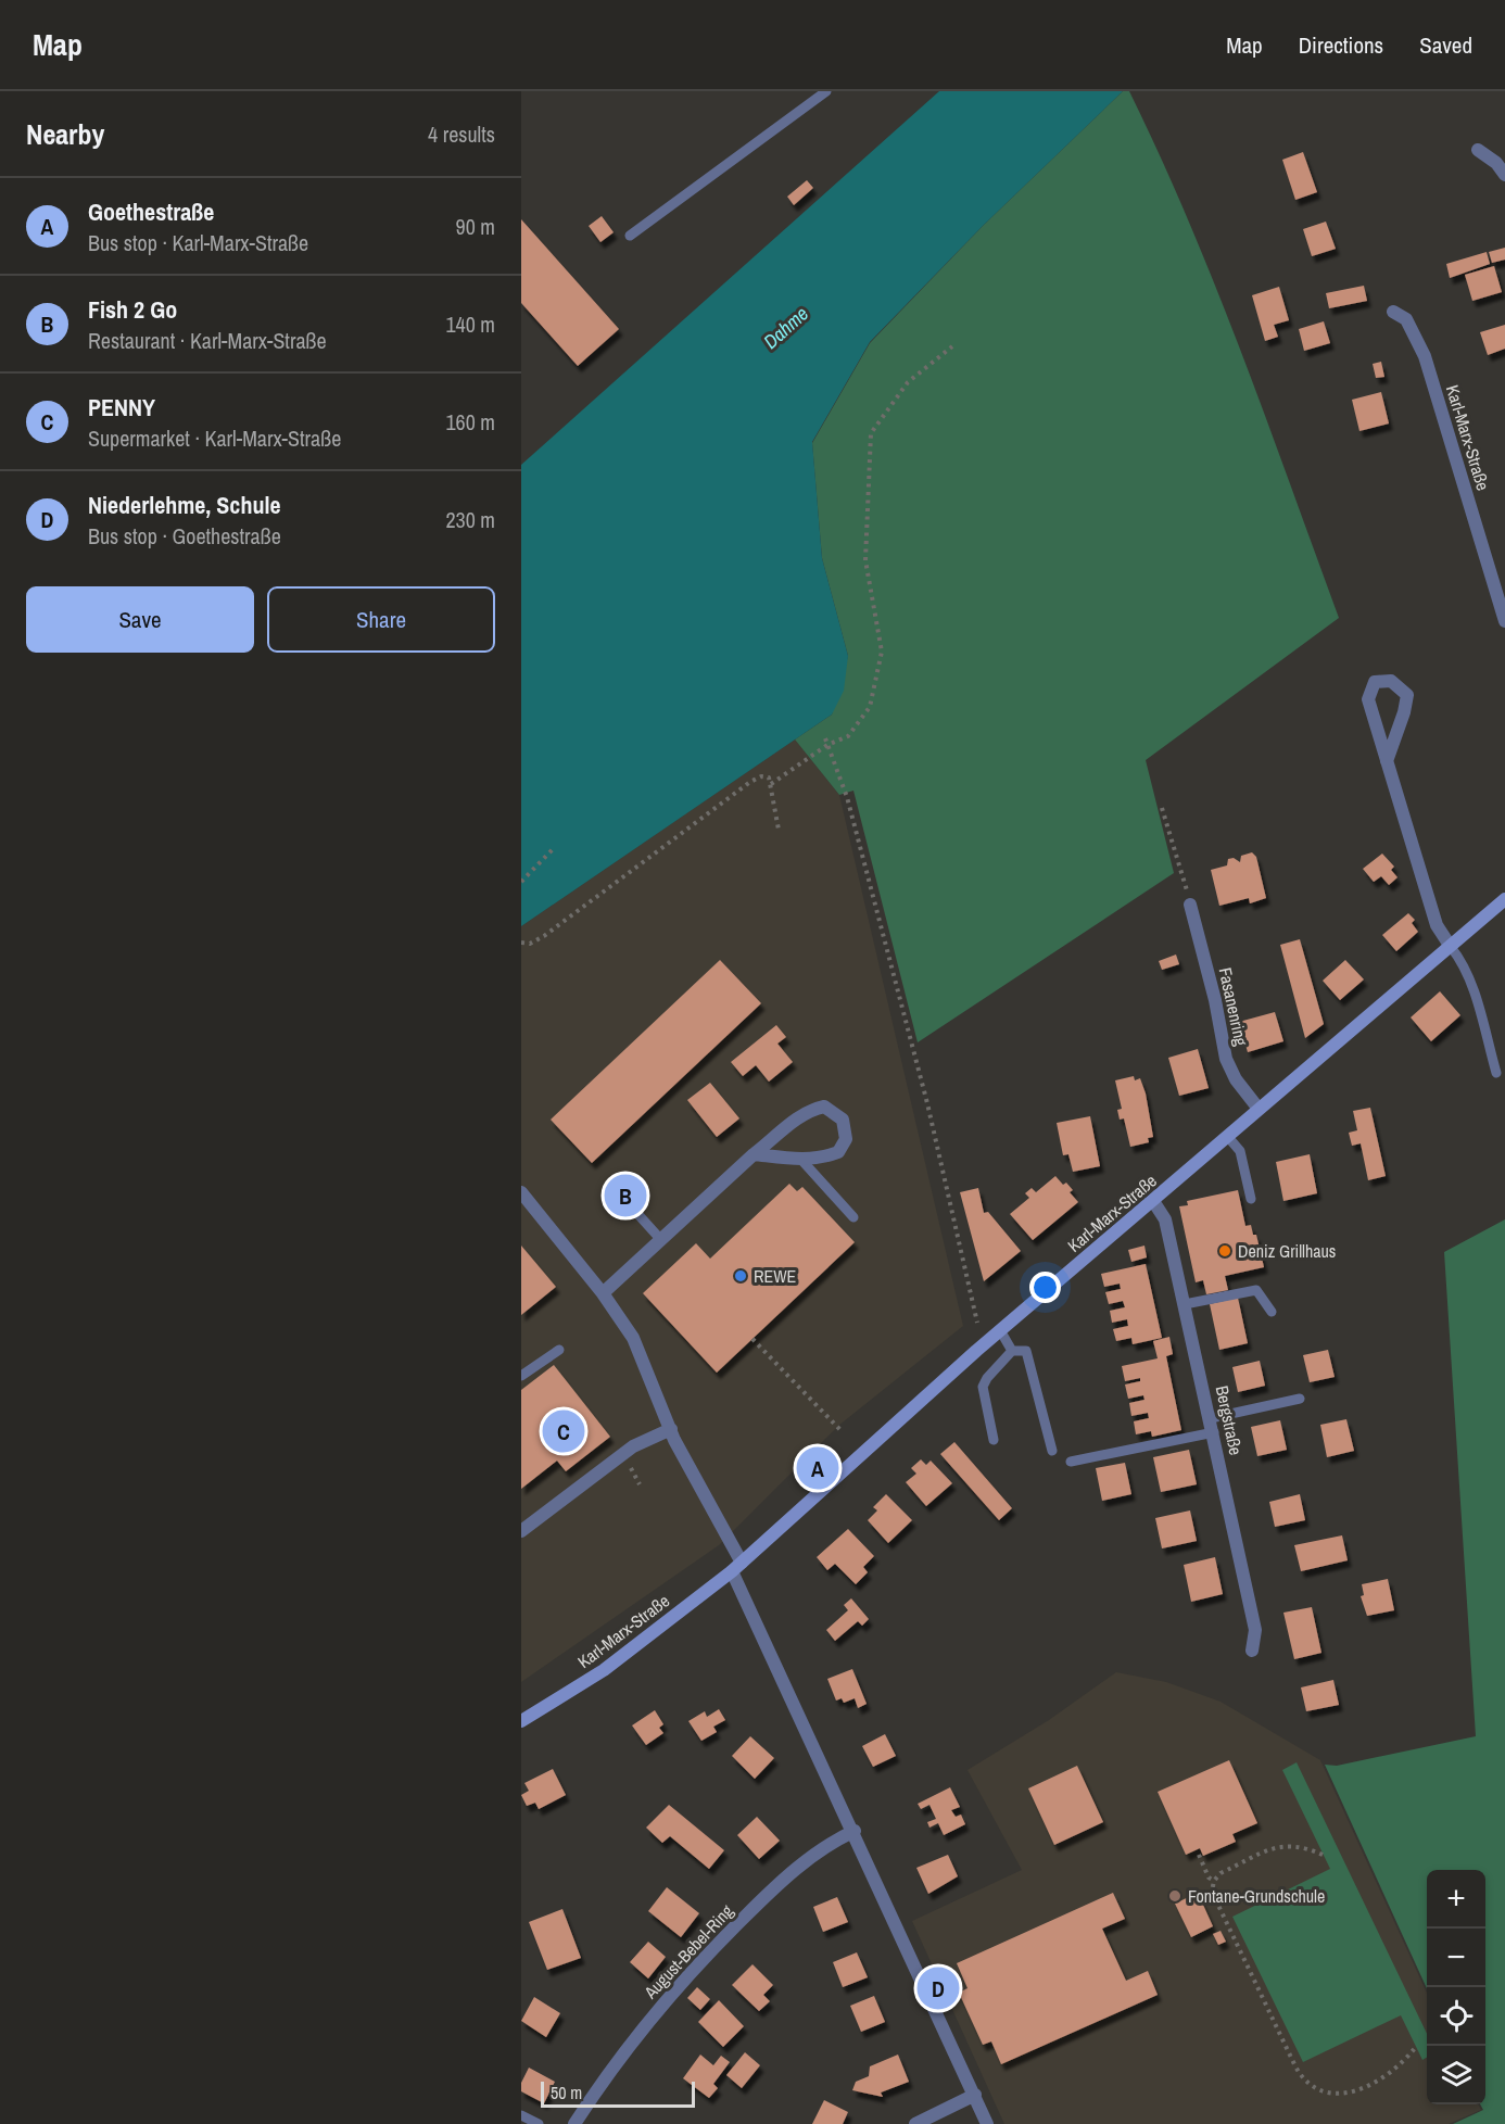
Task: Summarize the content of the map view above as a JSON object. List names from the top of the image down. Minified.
{"streets":{"street":["Karl-Marx-Straße","Fasanenring","Bergstraße","August-Bebel-Ring"]},"crossings":[["Karl-Marx-Straße","Fasanenring"],["Karl-Marx-Straße","Bergstraße"]],"water":["Dahme"],"places":["Deniz Grillhaus","REWE","Fontane-Grundschule"],"scale_bar":"50 m","page":{"header":"Map","nav":["Map","Directions","Saved"],"heading":["Nearby","4 results"],"list":[{"mark":"A","name":"Goethestraße","note":"Bus stop · Karl-Marx-Straße","value":"90 m"},{"mark":"B","name":"Fish 2 Go","note":"Restaurant · Karl-Marx-Straße","value":"140 m"},{"mark":"C","name":"PENNY","note":"Supermarket · Karl-Marx-Straße","value":"160 m"},{"mark":"D","name":"Niederlehme, Schule","note":"Bus stop · Goethestraße","value":"230 m"}],"buttons":["Save","Share"],"pins":["B","C","A","D"],"map_buttons":["+","−"],"scale":"50 m"}}
